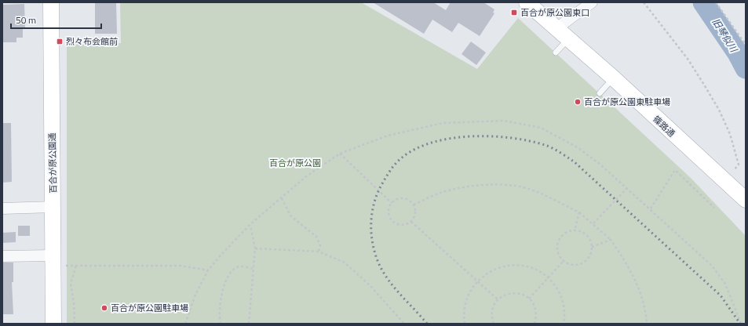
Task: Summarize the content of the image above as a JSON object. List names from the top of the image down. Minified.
{"streets":{"street":["篠路通","百合が原公園通"]},"water":["旧琴似川"],"parks":["百合が原公園"],"places":{"transit":["百合が原公園東口","烈々布会館前"],"other":["百合が原公園東駐車場","百合が原公園駐車場"]},"scale_bar":"50 m"}
